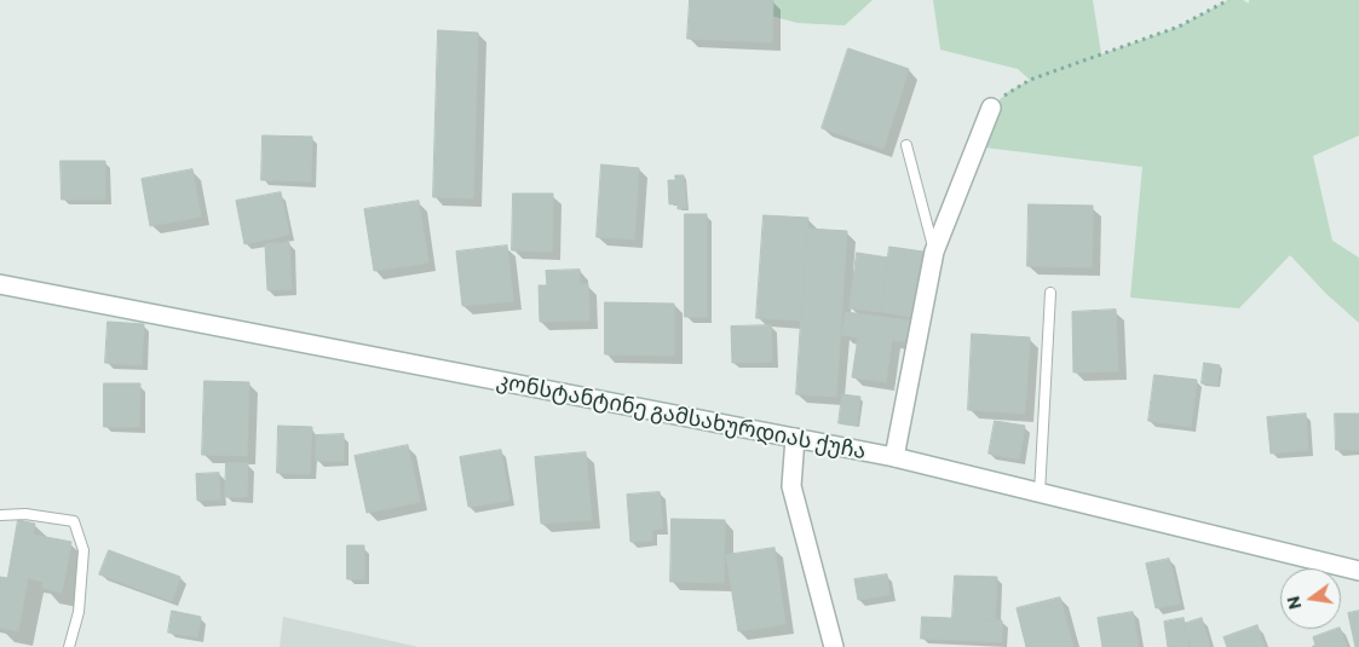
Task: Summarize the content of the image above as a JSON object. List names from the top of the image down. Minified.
{"streets":{"street":["კონსტანტინე გამსახურდიას ქუჩა"]},"north":"left"}
